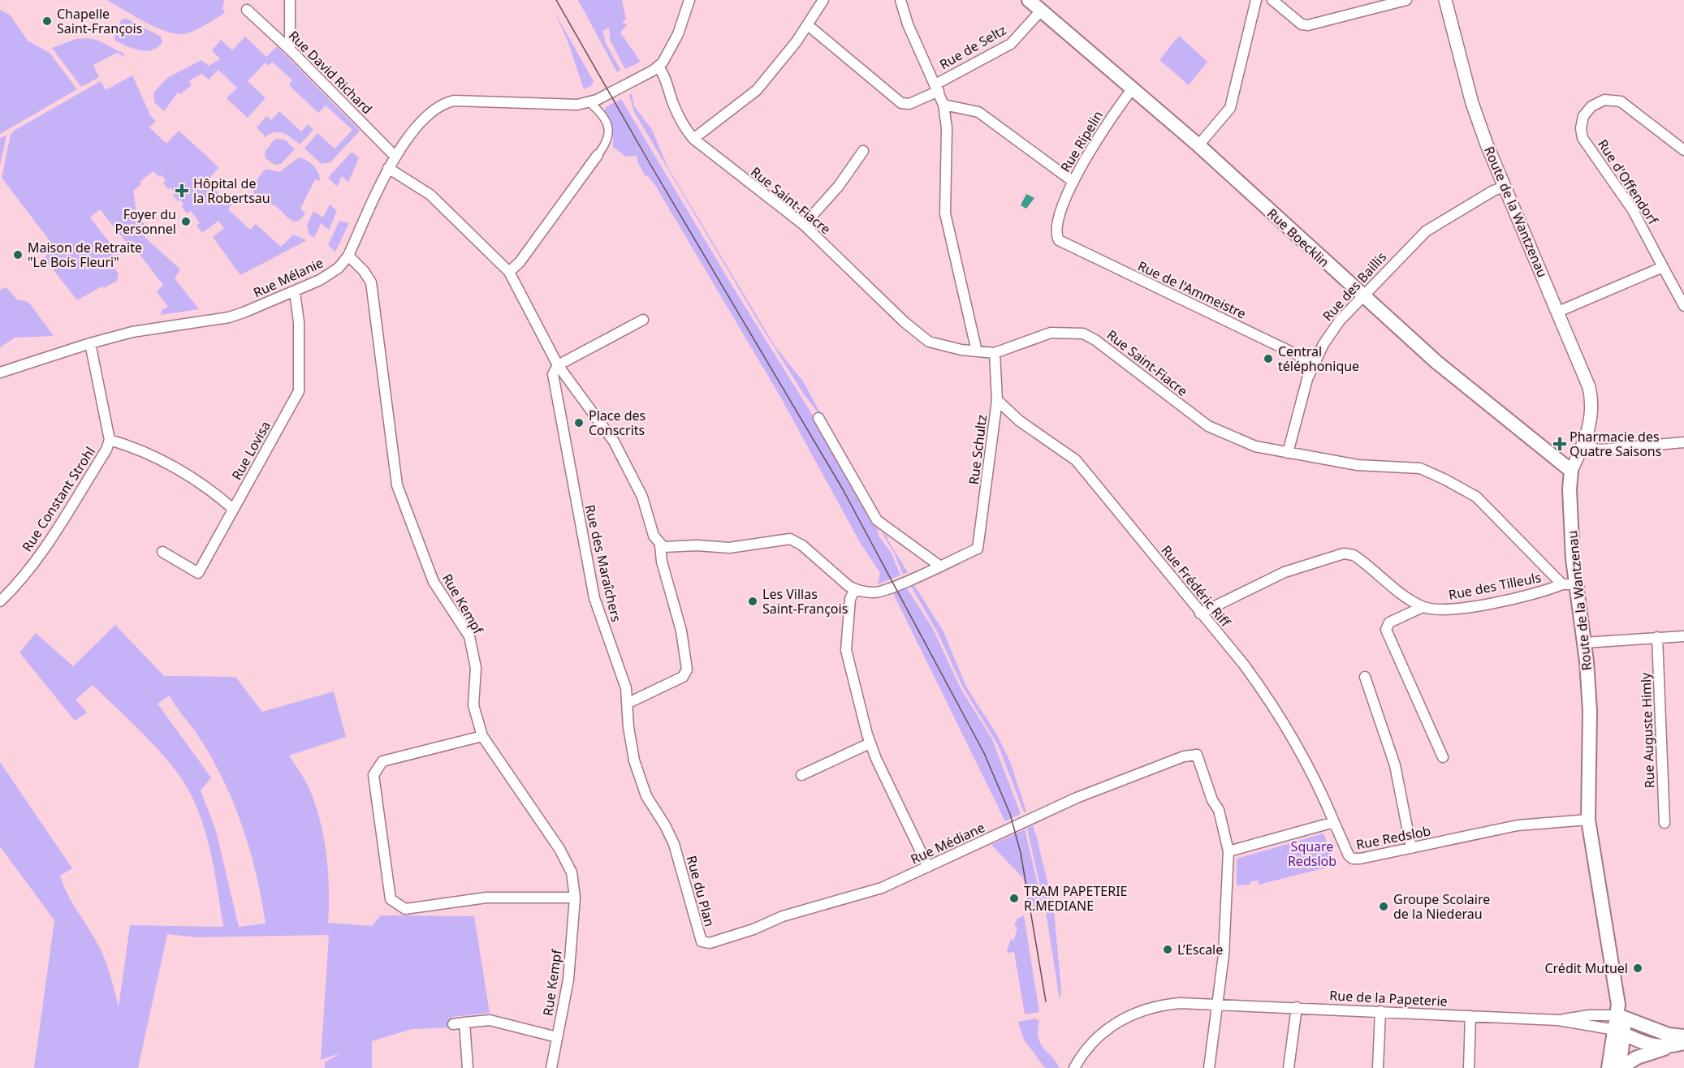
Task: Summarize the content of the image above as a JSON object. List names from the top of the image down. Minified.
{"streets":{"main road":["Route de la Wantzenau","Rue Boecklin"],"street":["Rue de Seltz","Rue David Richard","Rue Ripelin","Rue d'Offendorf","Rue Saint-Fiacre","Rue Mélanie","Rue des Baillis","Rue de l'Ammeistre","Rue Schultz","Rue Lovisa","Rue Constant Strohl","Rue des Maraîchers","Rue Frédéric Riff","Rue des Tilleuls","Rue Kempf","Rue Auguste Himly","Rue Redslob","Rue Médiane","Rue du Plan","Rue de la Papeterie"]},"crossings":[["Rue de Seltz","Rue Boecklin"],["Rue David Richard","Rue Mélanie"],["Rue Ripelin","Rue Boecklin"],["Rue Ripelin","Rue de l'Ammeistre"],["Rue Saint-Fiacre","Route de la Wantzenau"],["Rue Saint-Fiacre","Rue Mélanie"],["Rue Saint-Fiacre","Rue des Baillis"],["Rue Saint-Fiacre","Rue Schultz"],["Rue Saint-Fiacre","Rue des Tilleuls"],["Route de la Wantzenau","Rue Boecklin"],["Route de la Wantzenau","Rue des Baillis"],["Route de la Wantzenau","Rue des Tilleuls"],["Route de la Wantzenau","Rue Redslob"],["Route de la Wantzenau","Rue de la Papeterie"],["Rue Boecklin","Rue des Baillis"],["Rue Mélanie","Rue Lovisa"],["Rue Mélanie","Rue Constant Strohl"],["Rue Mélanie","Rue Kempf"],["Rue des Baillis","Rue de l'Ammeistre"],["Rue Schultz","Rue Frédéric Riff"],["Rue des Maraîchers","Rue du Plan"],["Rue Frédéric Riff","Rue des Tilleuls"],["Rue Frédéric Riff","Rue Redslob"],["Rue Médiane","Rue du Plan"]],"parks":["Square Redslob"],"places":{"other":["Chapelle Saint-François","Foyer du Personnel","Maison de Retraite \"Le Bois Fleuri\"","Central téléphonique","Place des Conscrits","Les Villas Saint-François","TRAM PAPETERIE R.MEDIANE","Groupe Scolaire de la Niederau","L’Escale","Crédit Mutuel"],"health":["Hôpital de la Robertsau","Pharmacie des Quatre Saisons"]}}
